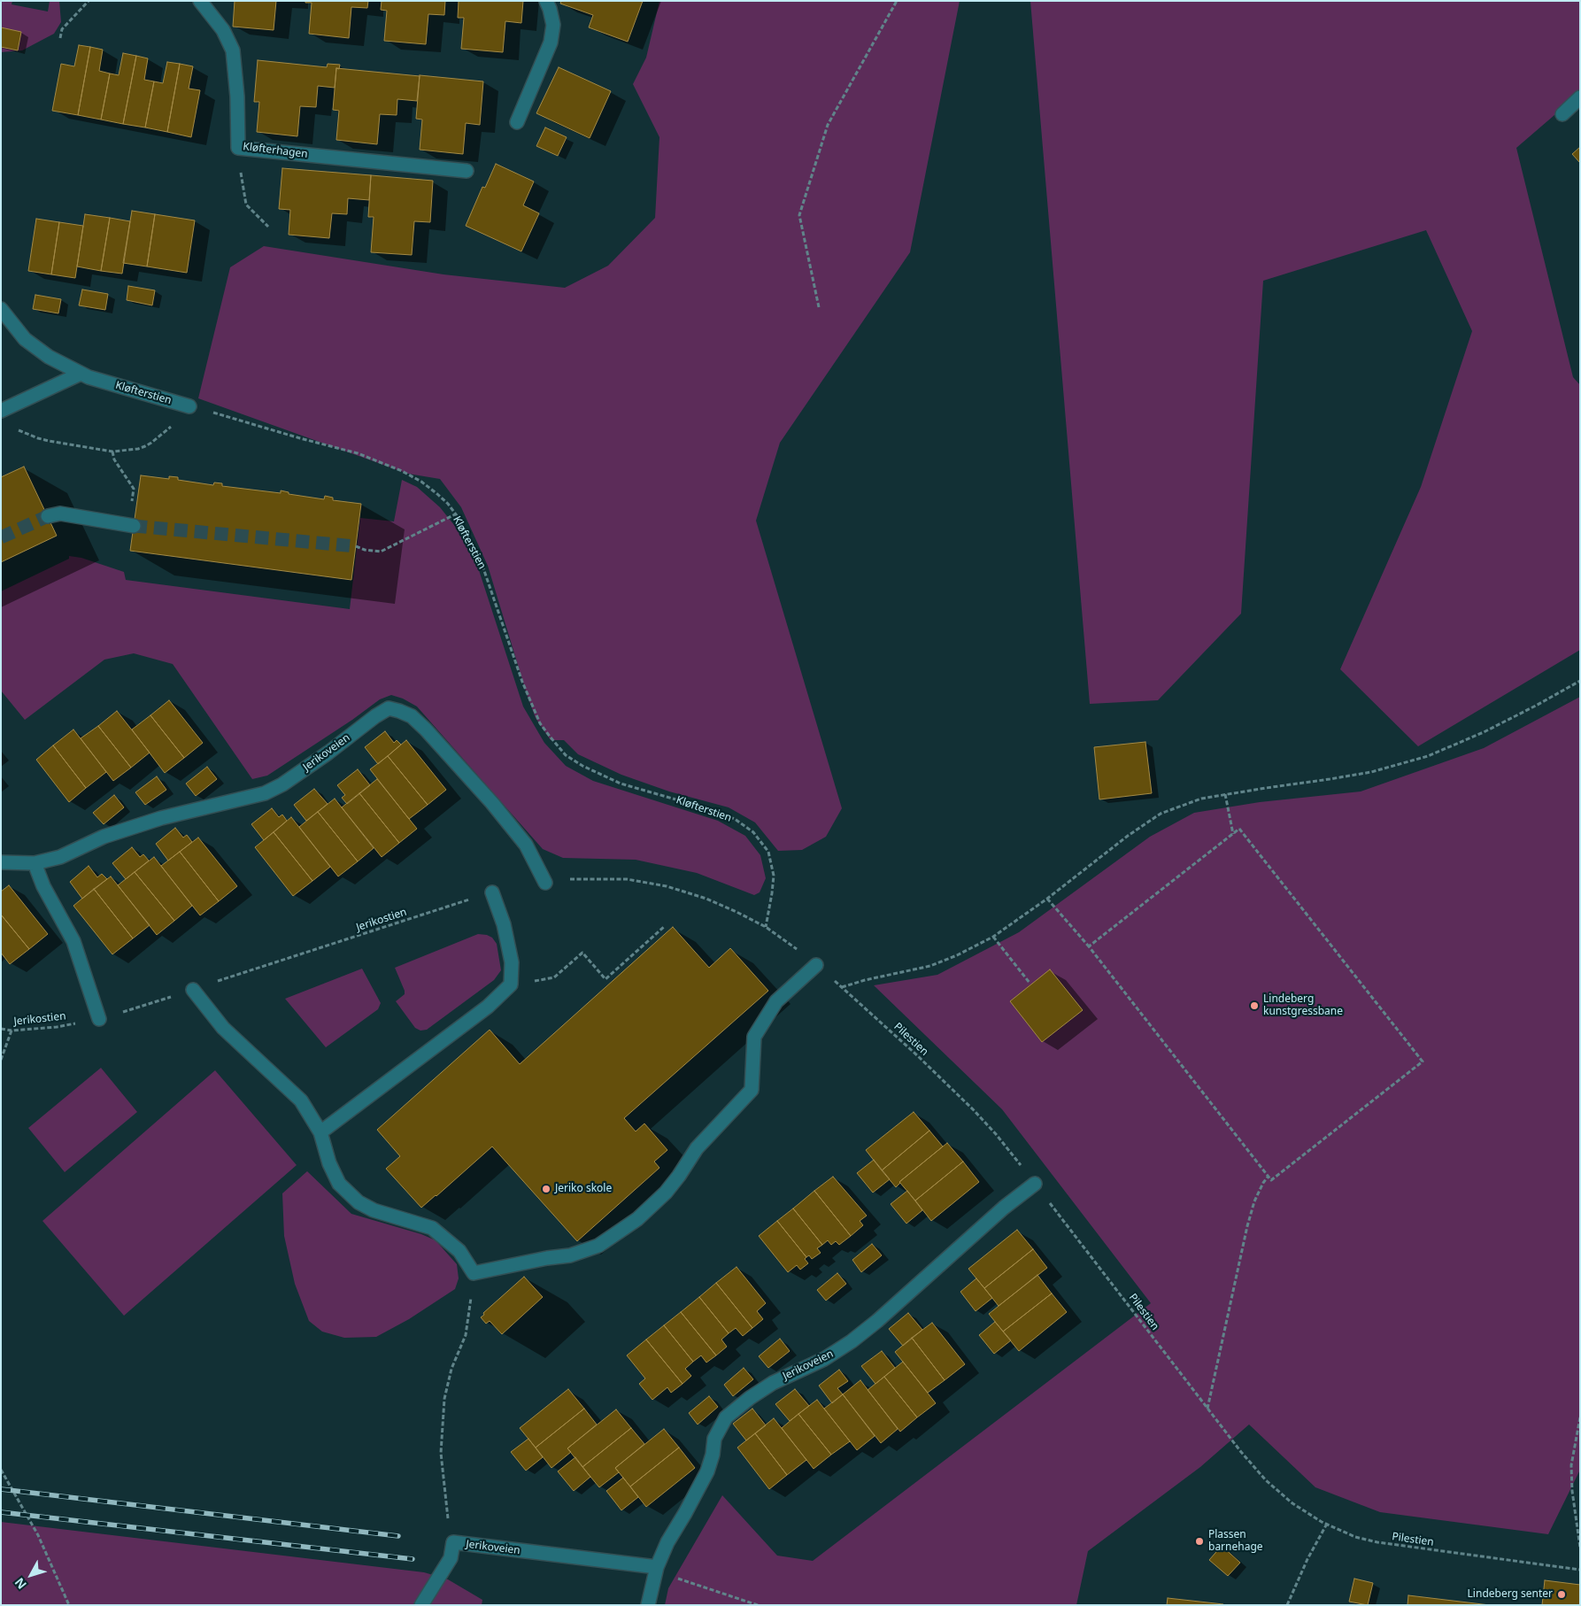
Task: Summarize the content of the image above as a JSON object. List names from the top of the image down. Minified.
{"streets":{"lane":["Kløfterhagen","Kløfterstien","Jerikoveien"],"path":["Jerikostien","Pilestien"]},"crossings":[["Kløfterstien","Pilestien"],["Jerikoveien","Pilestien"]],"places":["Lindeberg kunstgressbane","Jeriko skole","Plassen barnehage","Lindeberg senter"],"north":"bottom left"}
